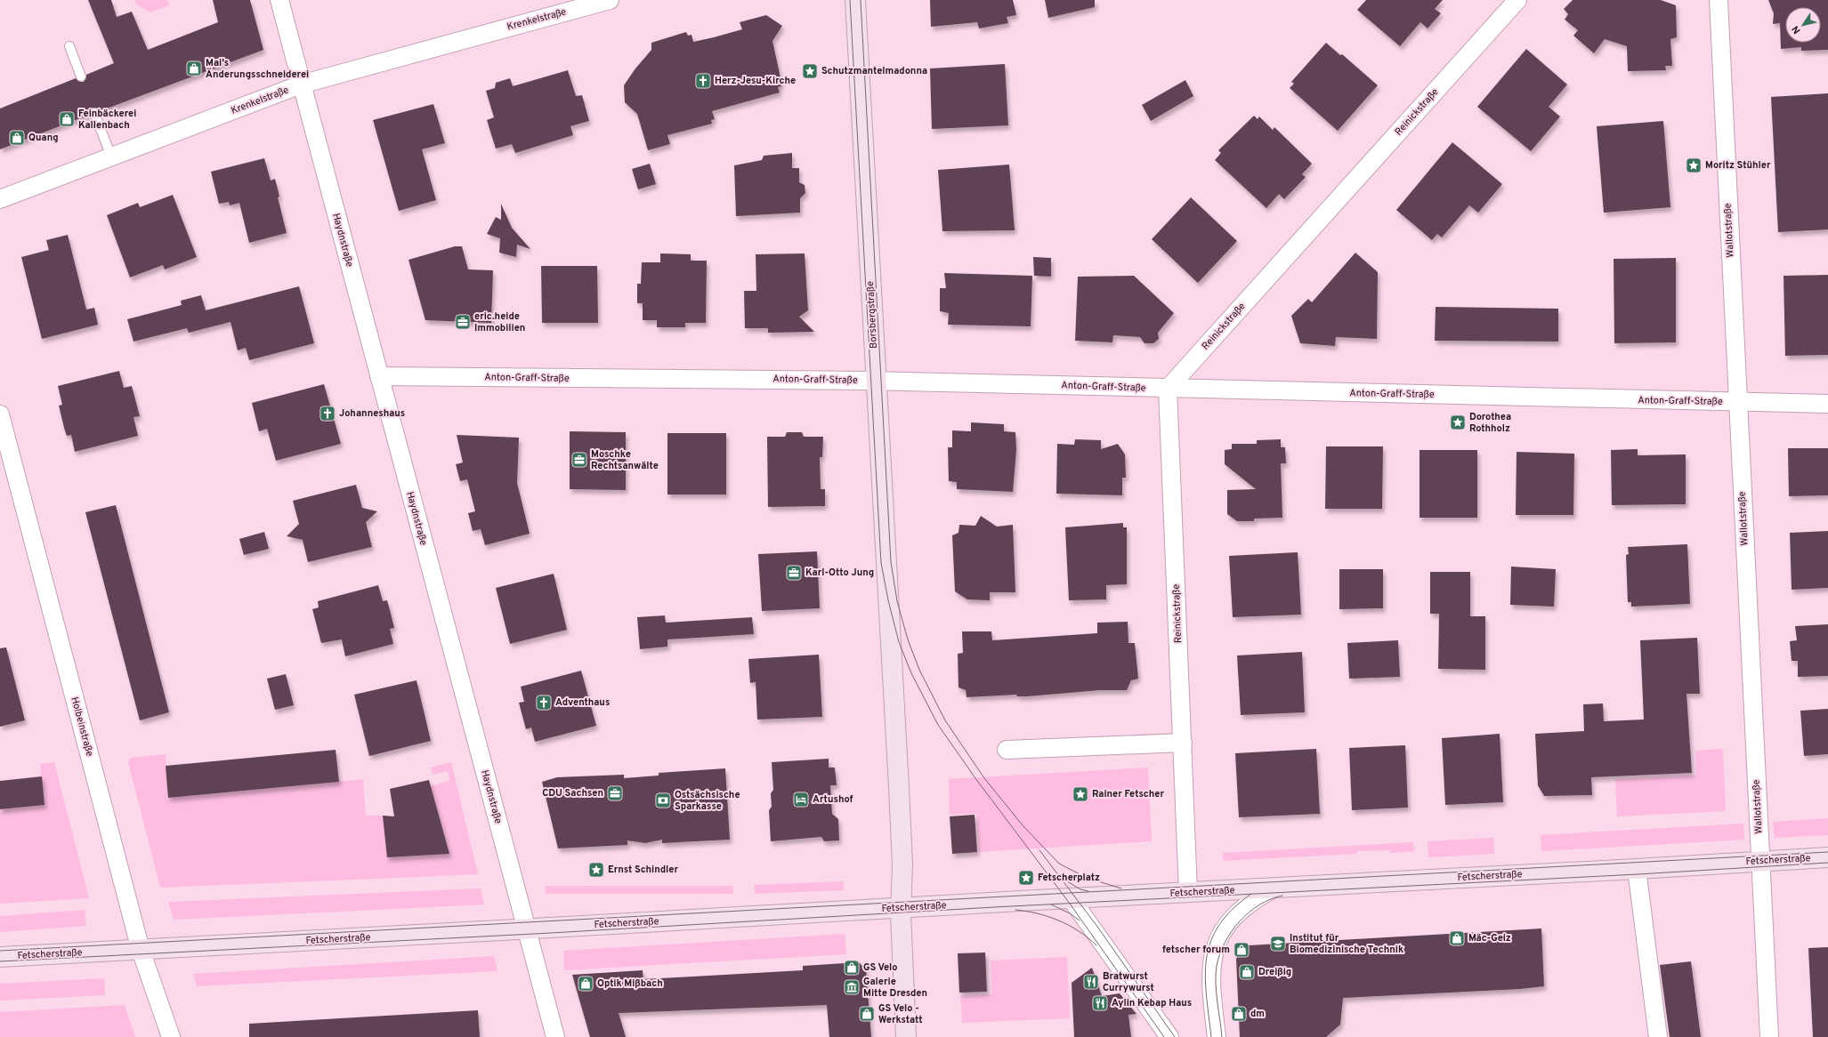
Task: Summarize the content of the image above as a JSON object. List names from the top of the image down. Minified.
{"streets":{"main road":["Borsbergstraße","Fetscherstraße"],"street":["Krenkelstraße","Reinickstraße","Wallotstraße","Haydnstraße","Anton-Graff-Straße","Holbeinstraße"]},"crossings":[["Krenkelstraße","Haydnstraße"],["Reinickstraße","Anton-Graff-Straße"],["Wallotstraße","Anton-Graff-Straße"],["Wallotstraße","Fetscherstraße"],["Haydnstraße","Anton-Graff-Straße"],["Haydnstraße","Fetscherstraße"],["Borsbergstraße","Anton-Graff-Straße"],["Borsbergstraße","Fetscherstraße"],["Holbeinstraße","Fetscherstraße"]],"places":{"shop":["Mai's Änderungsschneiderei","Feinbäckerei Kallenbach","Quang","Mäc-Geiz","fetscher forum","GS Velo","Dreißig","Optik Mißbach","GS Velo - Werkstatt","dm"],"place":["Schutzmantelmadonna","Moritz Stühler","Dorothea Rothholz","Rainer Fetscher","Ernst Schindler","Fetscherplatz"],"church":["Herz-Jesu-Kirche","Johanneshaus","Adventhaus"],"office":["eric.heide Immobilien","Moschke Rechtsanwälte","Karl-Otto Jung","CDU Sachsen"],"hotel":["Artushof"],"bank":["Ostsächsische Sparkasse"],"school or university":["Institut für Biomedizinische Technik"],"restaurant":["Bratwurst Currywurst","Aylin Kebap Haus"],"museum":["Galerie Mitte Dresden"]},"north":"bottom left"}
